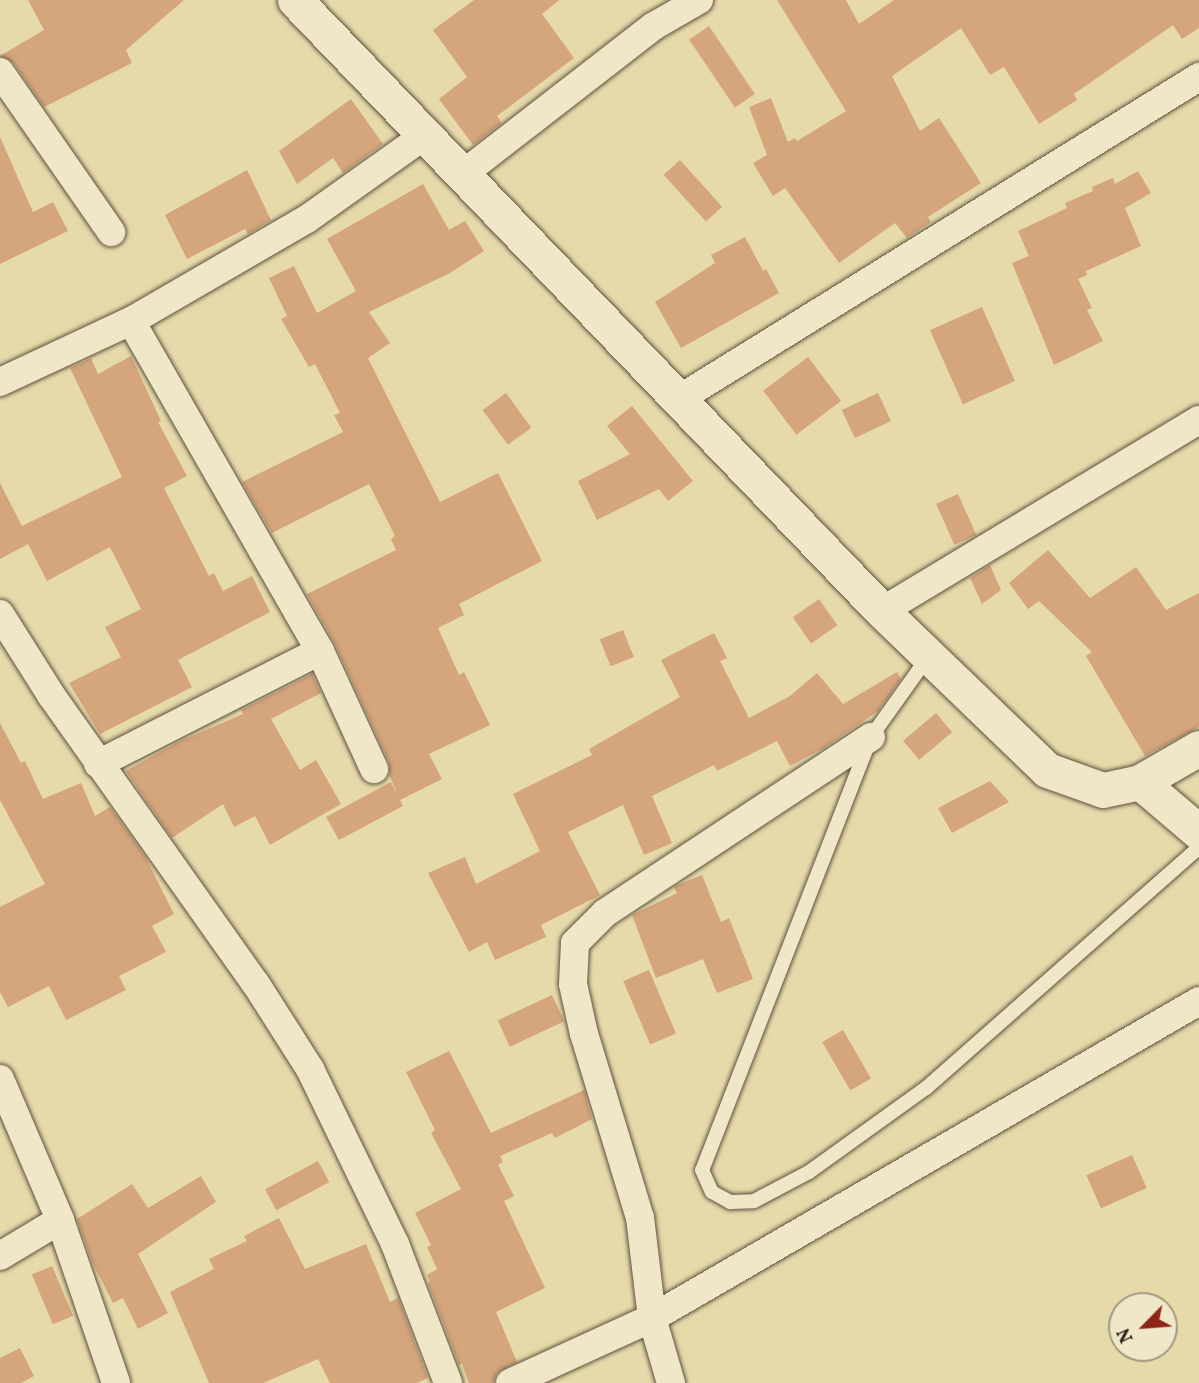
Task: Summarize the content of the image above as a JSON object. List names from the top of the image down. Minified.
{"north":"bottom left"}
